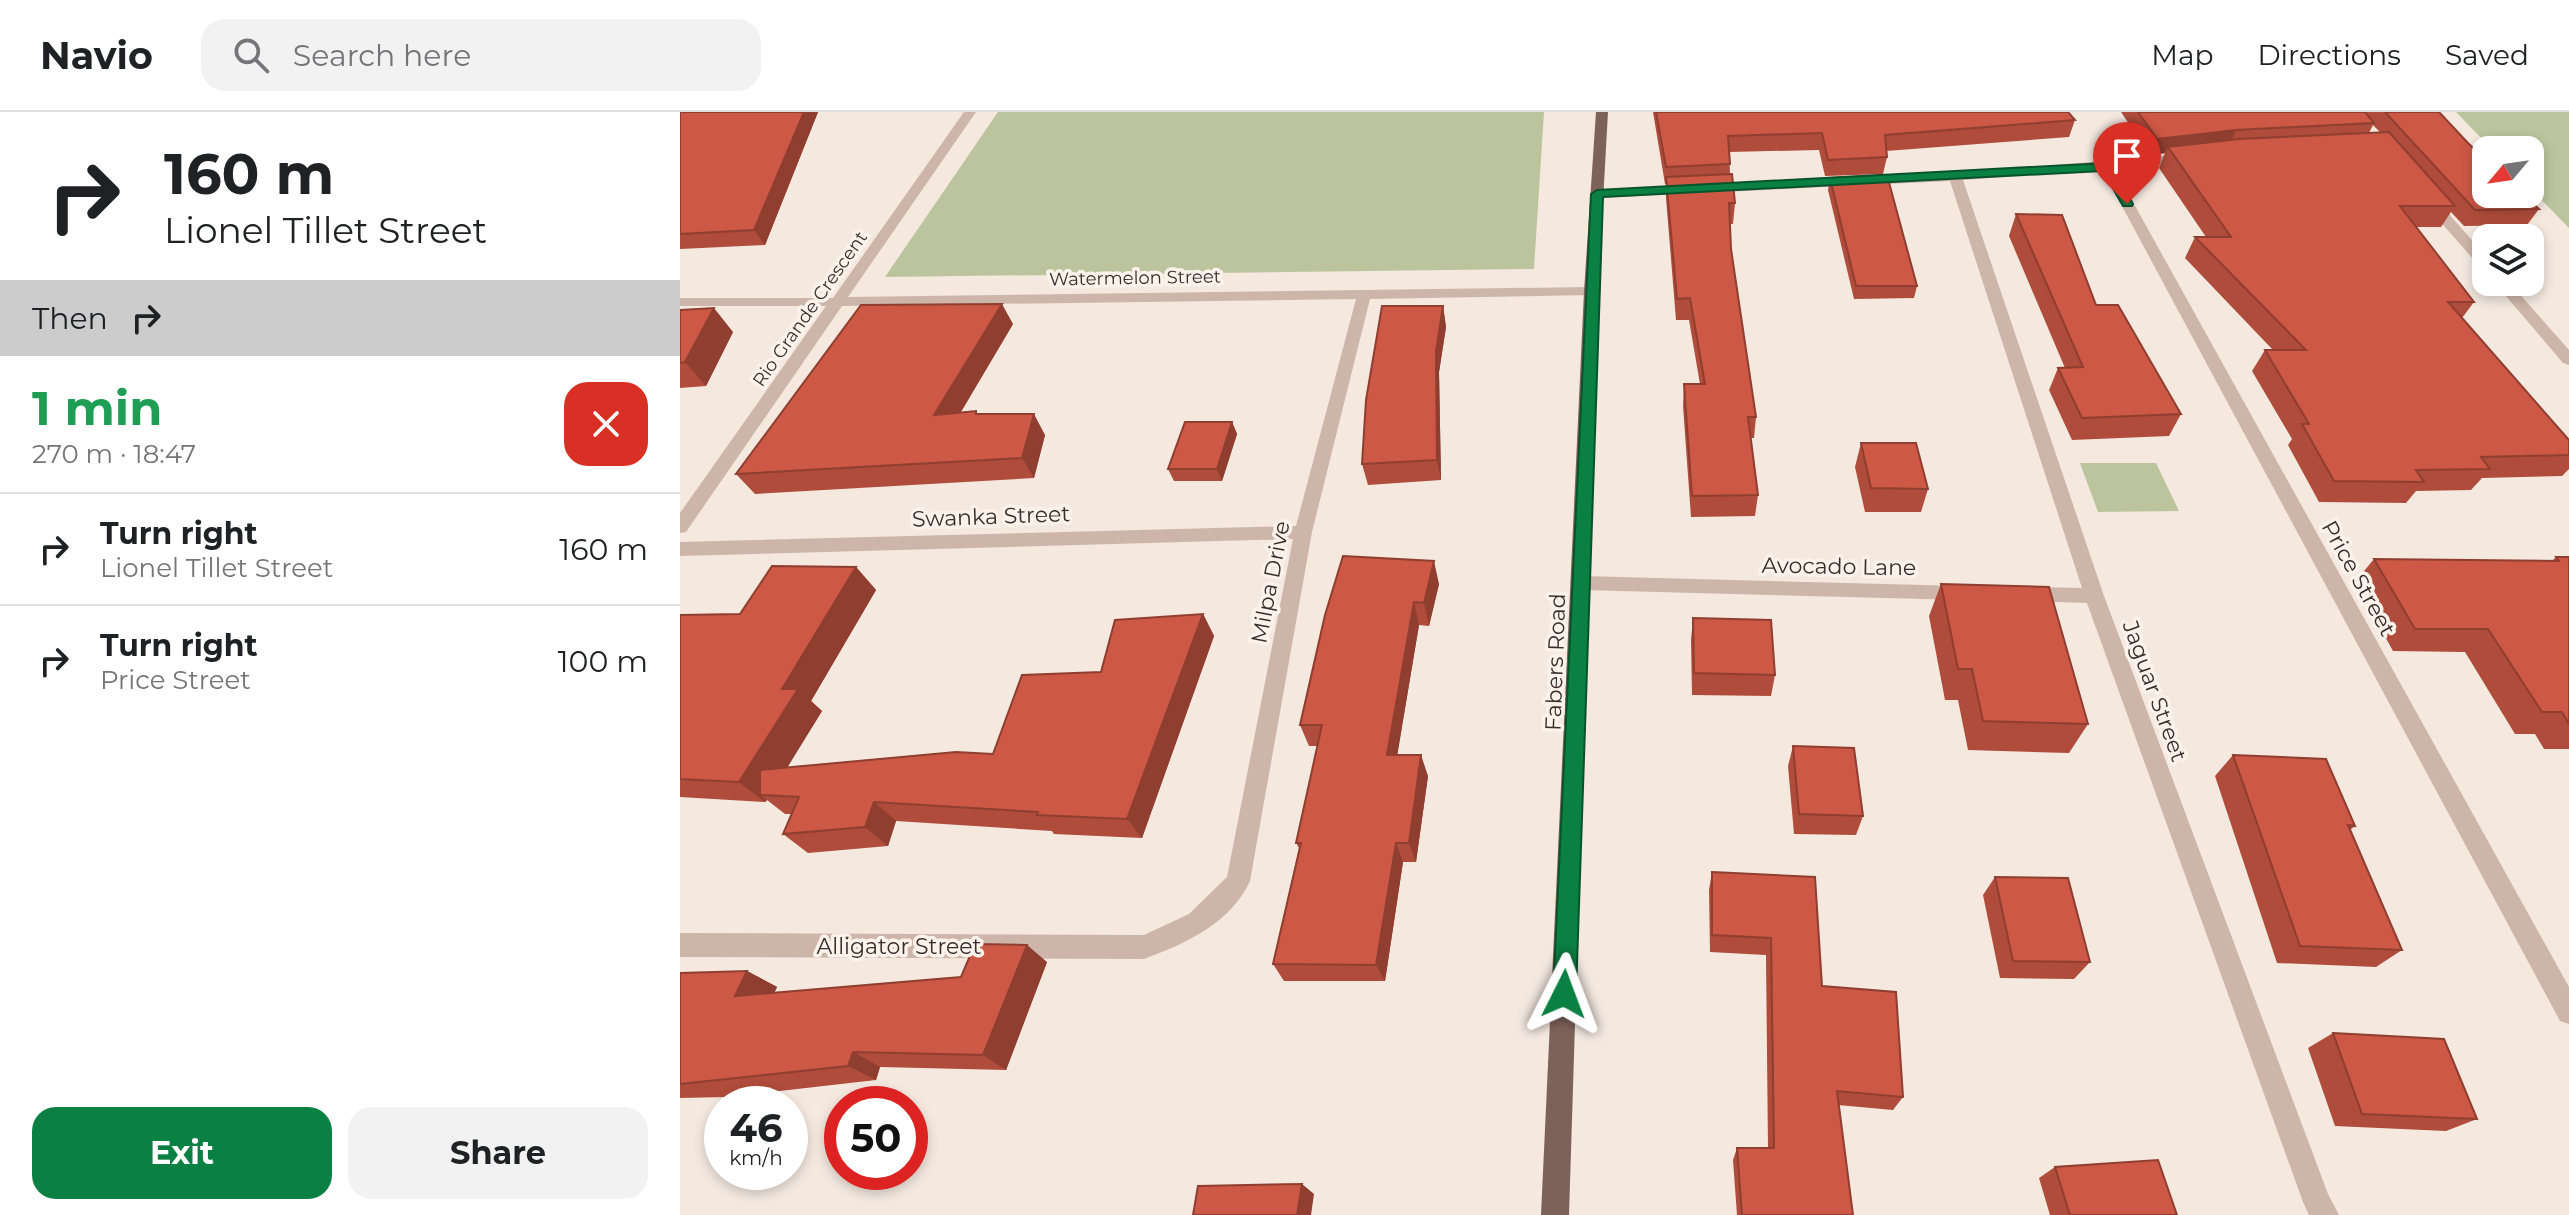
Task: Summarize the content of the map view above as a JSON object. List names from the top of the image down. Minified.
{"streets":{"main road":["Fabers Road"],"street":["Watermelon Street","Rio Grande Crescent","Swanka Street","Avocado Lane","Price Street","Milpa Drive","Jaguar Street","Alligator Street"]},"crossings":[["Watermelon Street","Rio Grande Crescent"],["Watermelon Street","Milpa Drive"],["Watermelon Street","Fabers Road"],["Swanka Street","Milpa Drive"],["Avocado Lane","Fabers Road"],["Milpa Drive","Alligator Street"]],"north":"bottom left","page":{"header":"Navio","search":"Search here","nav":["Map","Directions","Saved"],"turn":["160 m","Lionel Tillet Street"],"then":"Then","heading":["1 min","270 m · 18:47"],"list":[{"name":"Turn right","note":"Lionel Tillet Street","value":"160 m"},{"name":"Turn right","note":"Price Street","value":"100 m"}],"speed":"46 km/h","limit":"50","buttons":["Exit","Share"]}}
